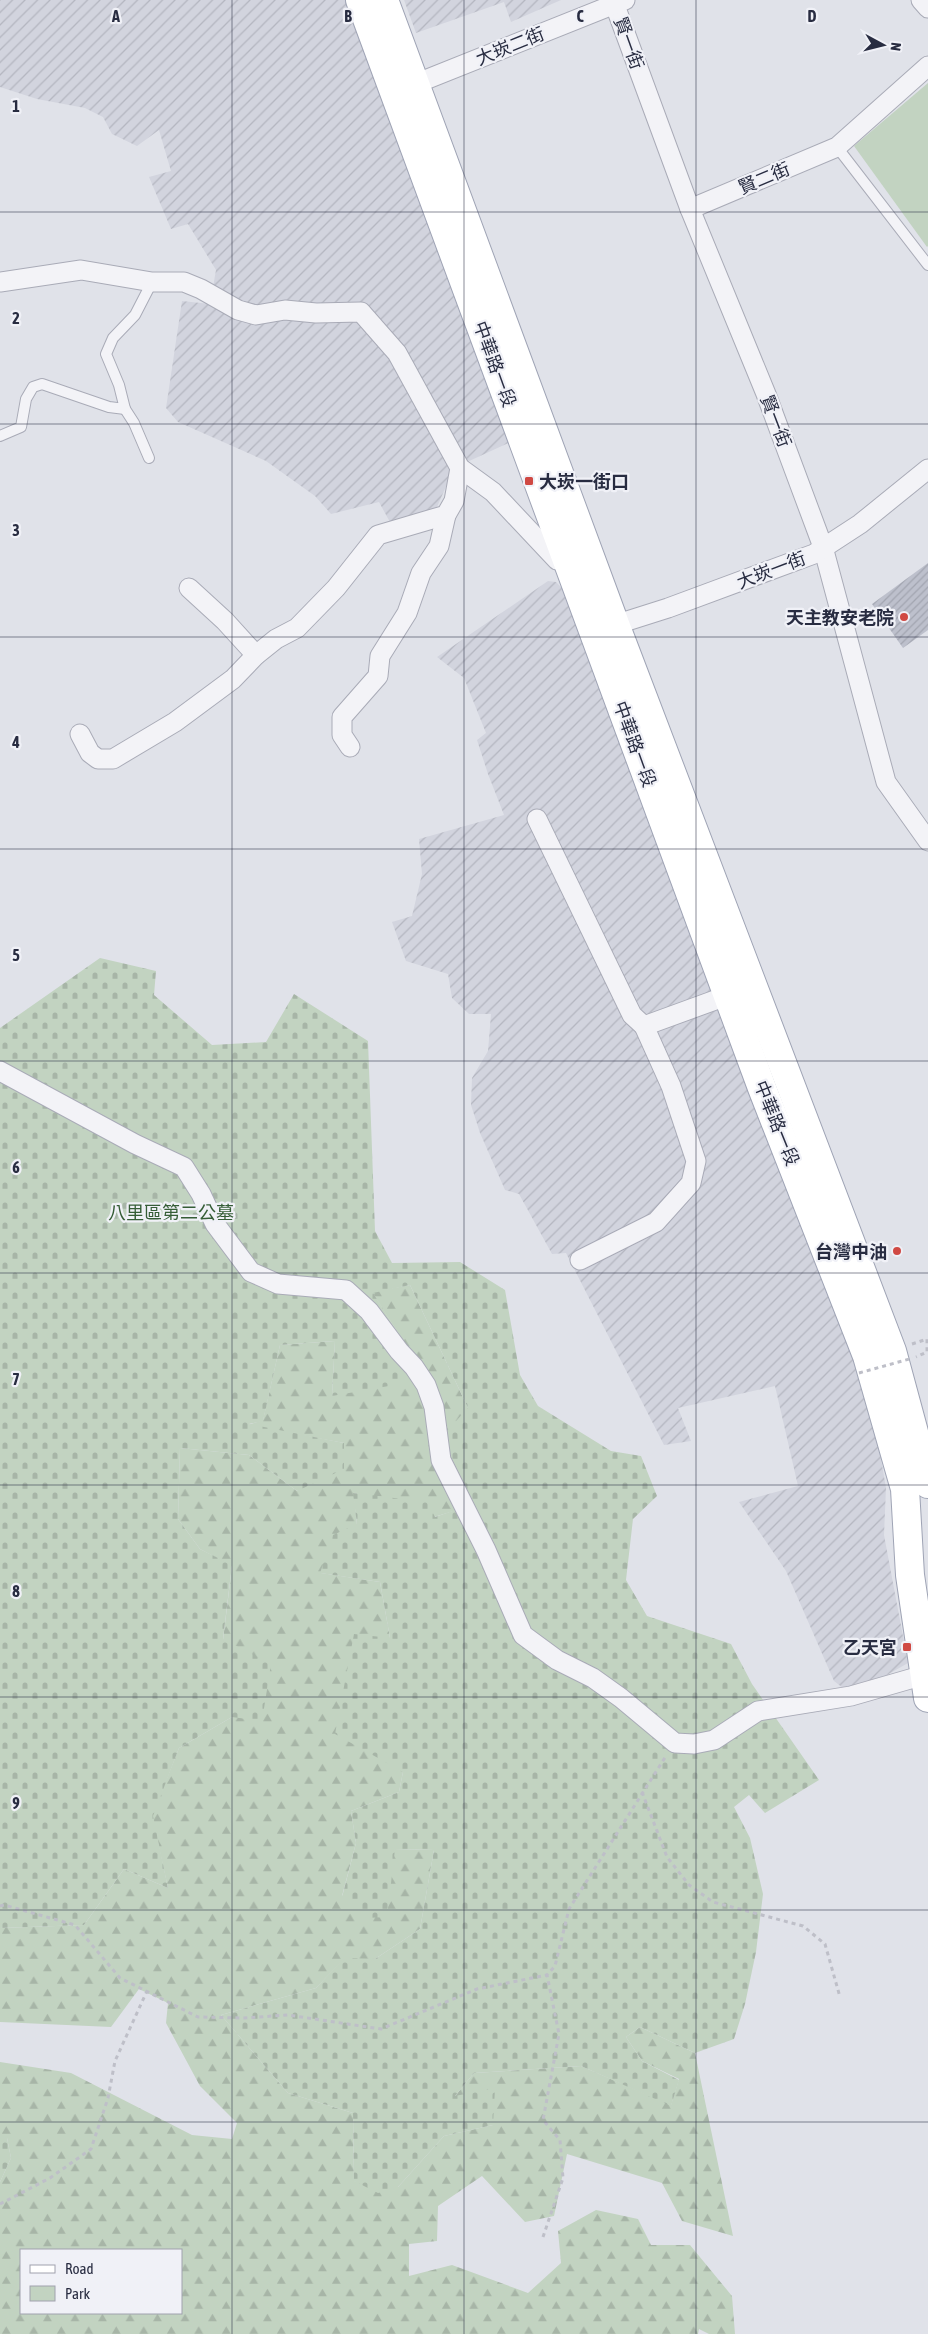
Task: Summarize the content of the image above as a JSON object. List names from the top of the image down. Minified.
{"streets":{"main road":["中華路一段"],"street":["賢一街","大崁二街","賢二街","大崁一街"]},"crossings":[["賢一街","大崁二街"],["賢一街","賢二街"],["賢一街","大崁一街"],["大崁二街","中華路一段"],["中華路一段","大崁一街"]],"parks":["八里區第二公墓"],"places":{"transit":["大崁一街口","乙天宮"],"other":["天主教安老院","台灣中油"]},"legend":["Road","Park"],"north":"right","grid":{"columns":["A","B","C","D"],"rows":["1","2","3","4","5","6","7","8","9"]}}
